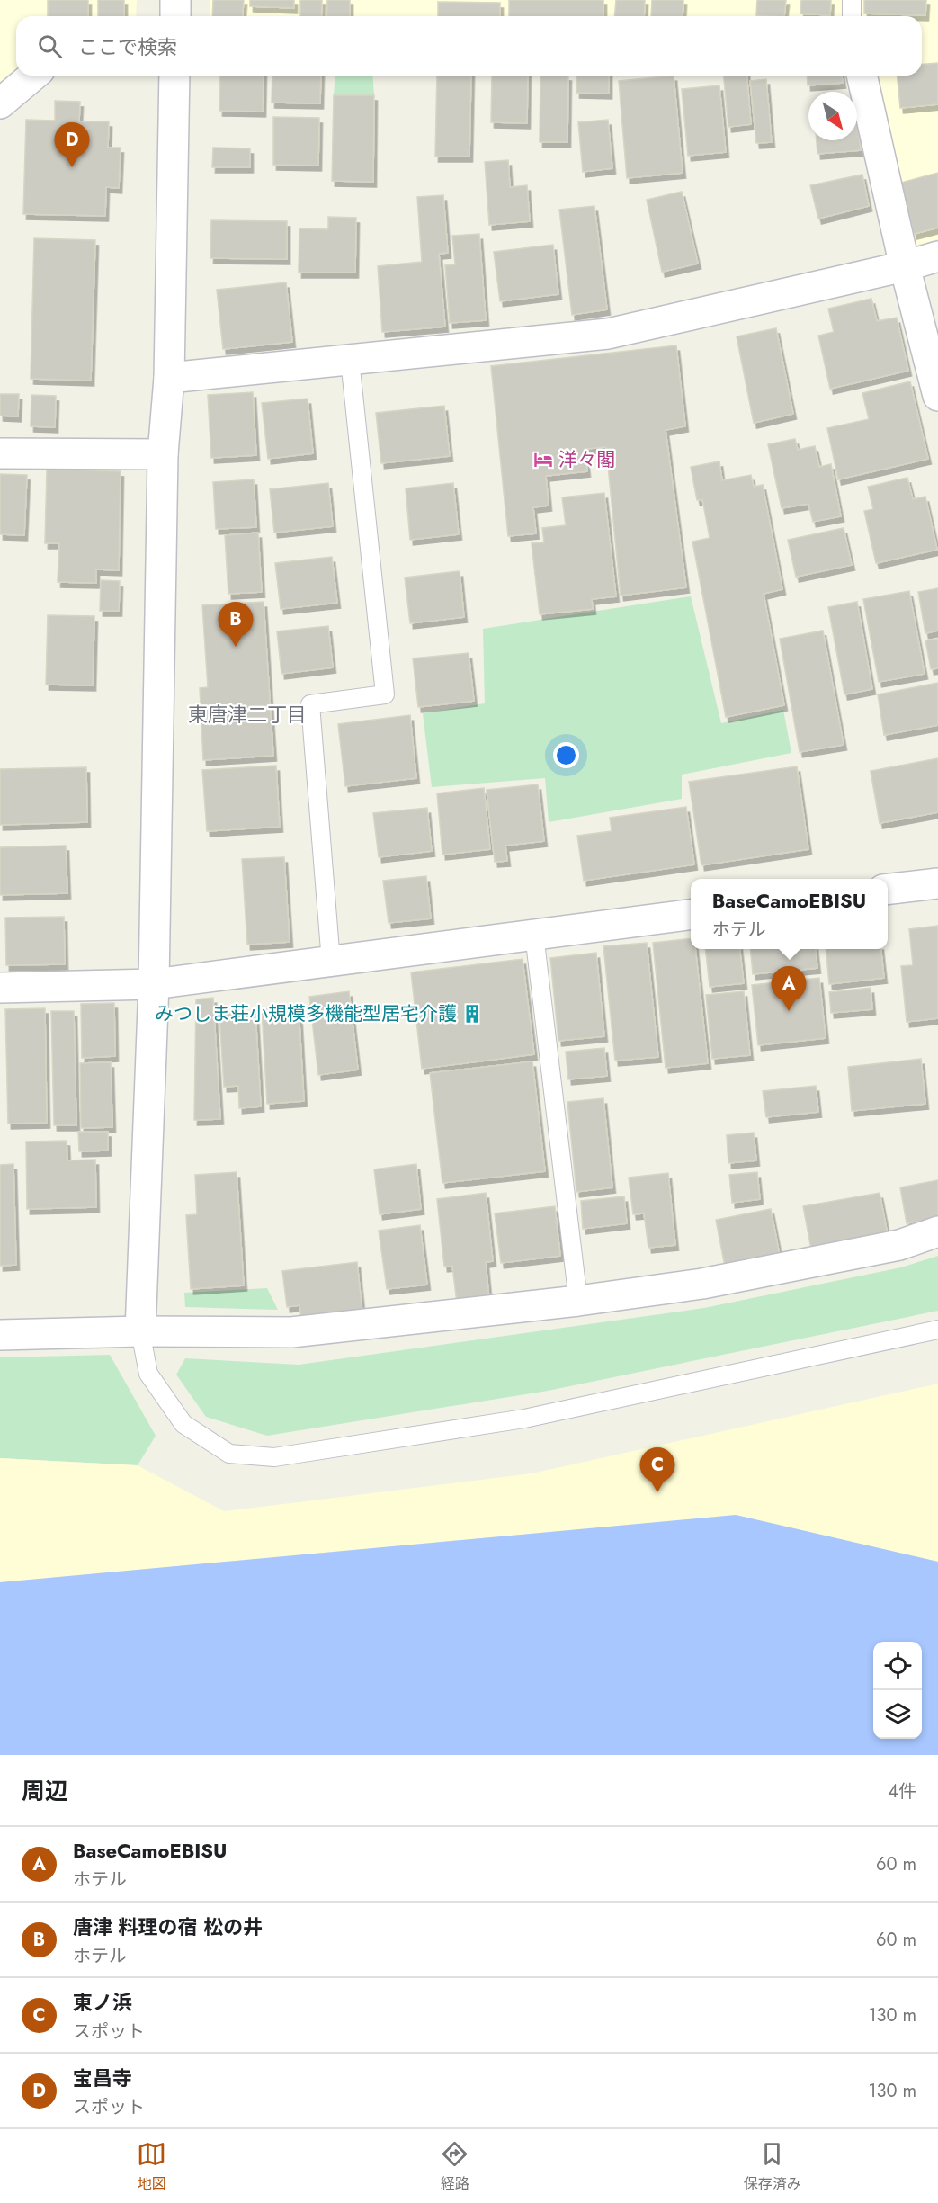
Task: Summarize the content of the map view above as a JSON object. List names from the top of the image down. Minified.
{"districts":["東唐津二丁目"],"places":{"hotel":["洋々閣"],"building":["みつしま荘小規模多機能型居宅介護"]},"north":"bottom right","page":{"search":"ここで検索","pins":["D","B","A","C"],"popup":["BaseCamoEBISU","ホテル"],"heading":["周辺","4件"],"list":[{"mark":"A","name":"BaseCamoEBISU","note":"ホテル","value":"60 m"},{"mark":"B","name":"唐津 料理の宿 松の井","note":"ホテル","value":"60 m"},{"mark":"C","name":"東ノ浜","note":"スポット","value":"130 m"},{"mark":"D","name":"宝昌寺","note":"スポット","value":"130 m"}],"nav":["地図","経路","保存済み"]}}
